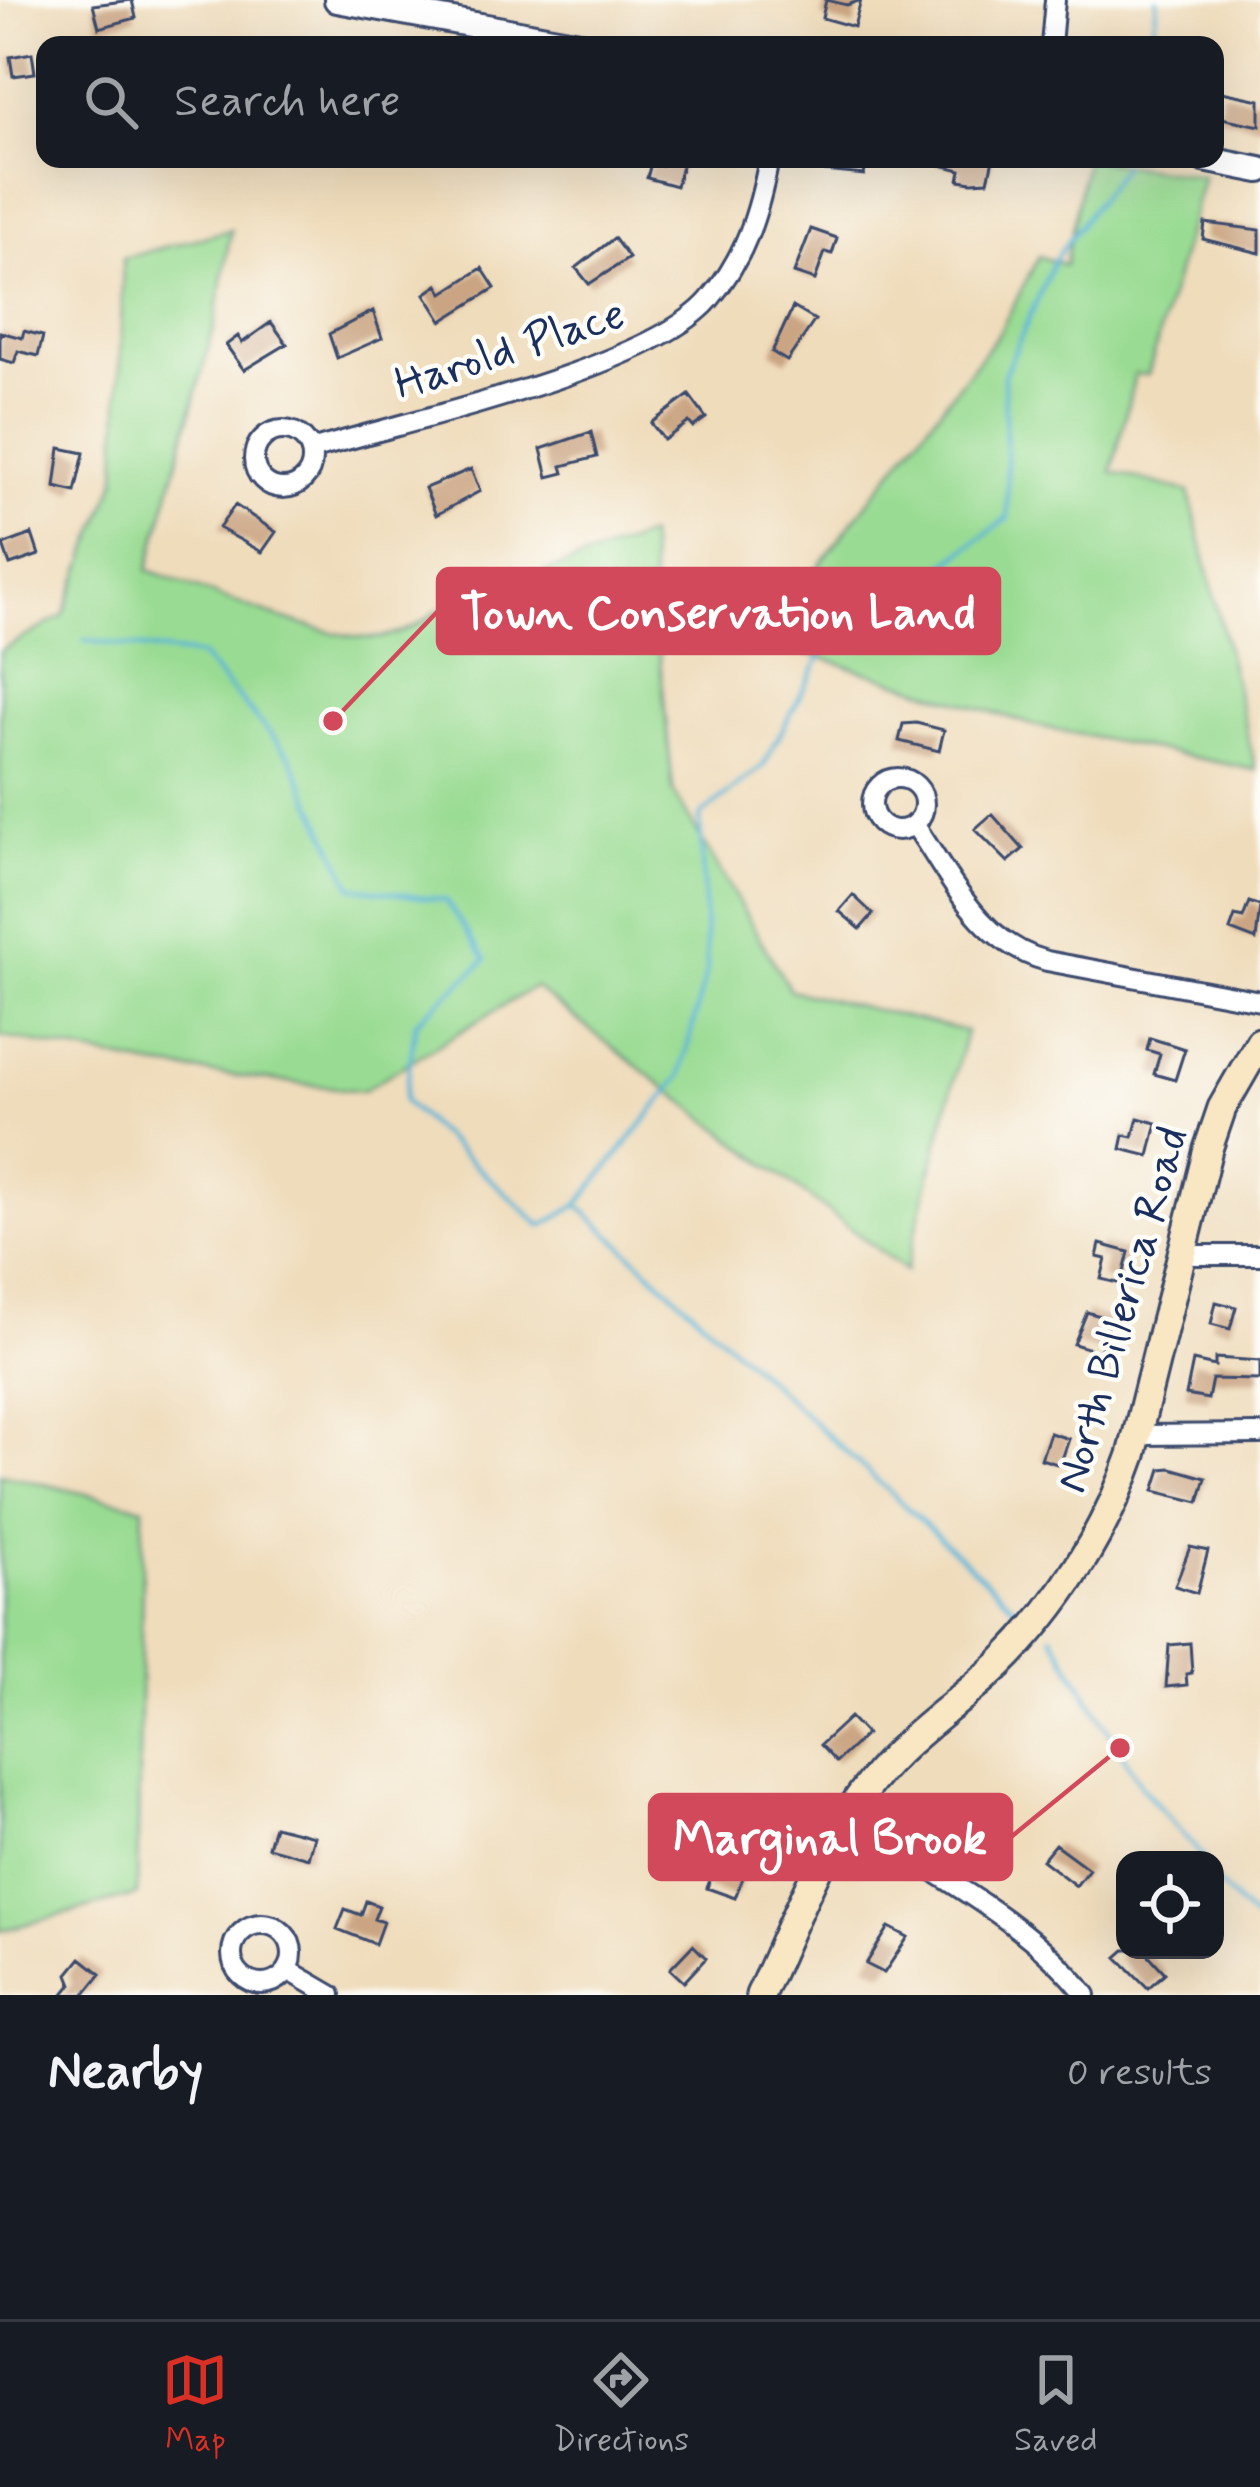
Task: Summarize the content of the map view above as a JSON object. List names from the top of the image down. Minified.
{"streets":{"main road":["North Billerica Road"],"street":["Harold Place"]},"places":["Town Conservation Land","Marginal Brook"],"page":{"search":"Search here","heading":["Nearby","0 results"],"nav":["Map","Directions","Saved"]}}
